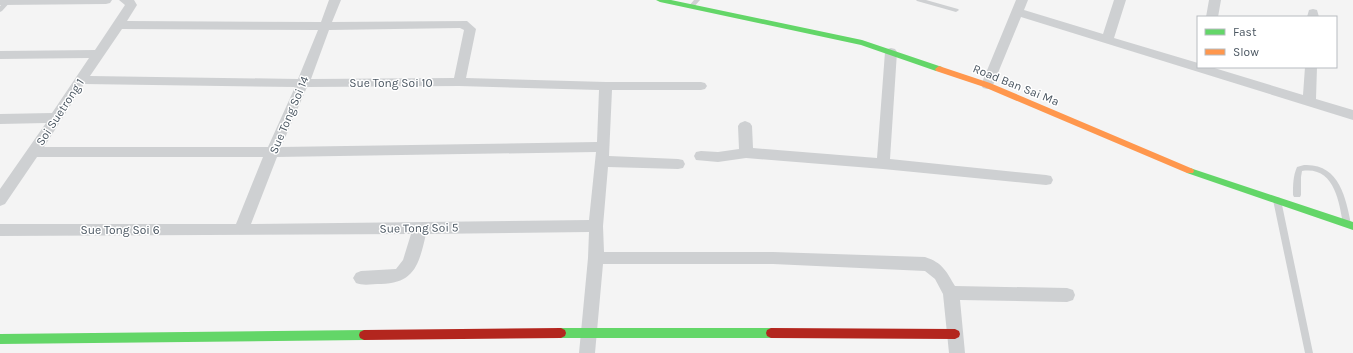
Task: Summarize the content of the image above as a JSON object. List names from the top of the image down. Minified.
{"streets":{"street":["Sue Tong Soi 10","Road Ban Sai Ma","Soi Suetrong 1","Sue Tong Soi 14","Sue Tong Soi 5","Sue Tong Soi 6"]},"crossings":[["Sue Tong Soi 10","Soi Suetrong 1"],["Sue Tong Soi 10","Sue Tong Soi 14"],["Sue Tong Soi 14","Sue Tong Soi 5"],["Sue Tong Soi 14","Sue Tong Soi 6"],["Sue Tong Soi 5","Sue Tong Soi 6"]],"legend":["Fast","Slow"]}
